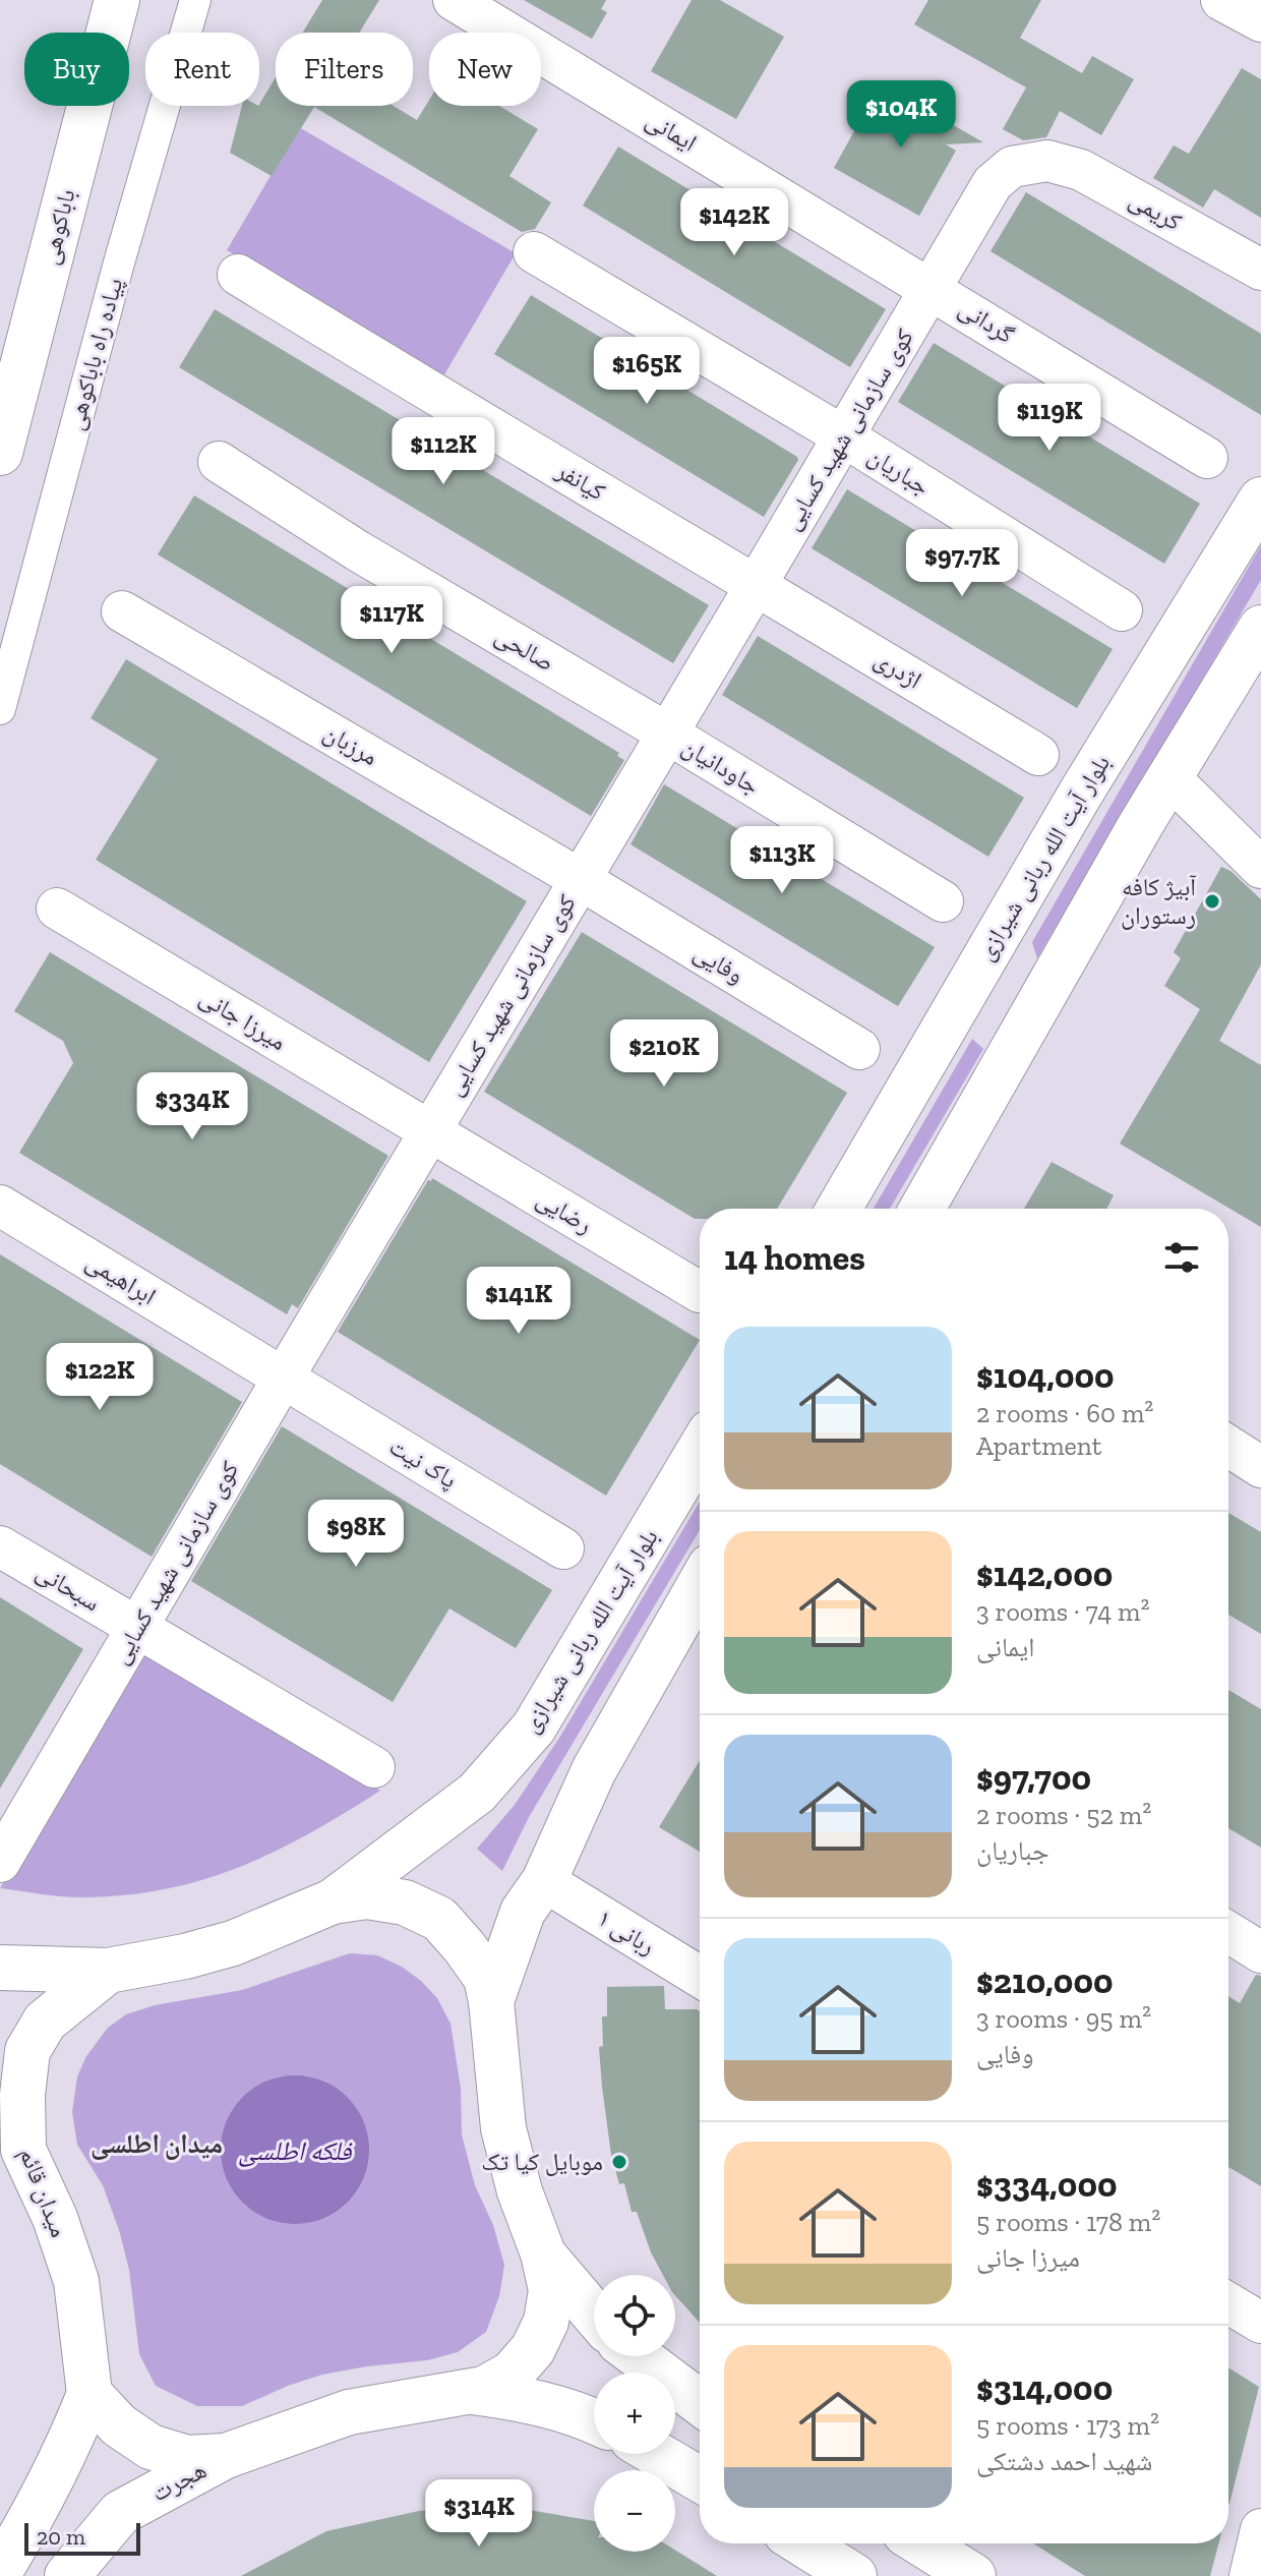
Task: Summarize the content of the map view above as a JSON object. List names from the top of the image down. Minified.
{"streets":{"main road":["باباکوهی","بلوار آیت الله ربانی شیرازی","میدان قائم","هجرت"],"street":["ایمانی","کریمی","گردانی","پیاده راه باباکوهی","کوی سازمانی شهید کسایی","جباریان","کیانفر","صالحی","اژدری","مرزبان","جاودانیان","وفایی","میرزا جانی","رضایی","ابراهیمی","پاک نیت","سبحانی","ربانی ۱"]},"crossings":[["ایمانی","گردانی"],["ایمانی","کوی سازمانی شهید کسایی"],["کریمی","کوی سازمانی شهید کسایی"],["گردانی","کوی سازمانی شهید کسایی"],["کوی سازمانی شهید کسایی","جباریان"],["کوی سازمانی شهید کسایی","کیانفر"],["کوی سازمانی شهید کسایی","صالحی"],["کوی سازمانی شهید کسایی","اژدری"],["کوی سازمانی شهید کسایی","مرزبان"],["کوی سازمانی شهید کسایی","جاودانیان"],["کوی سازمانی شهید کسایی","وفایی"],["کوی سازمانی شهید کسایی","میرزا جانی"],["کوی سازمانی شهید کسایی","رضایی"],["کوی سازمانی شهید کسایی","ابراهیمی"],["کوی سازمانی شهید کسایی","پاک نیت"],["کوی سازمانی شهید کسایی","سبحانی"],["کیانفر","اژدری"],["صالحی","جاودانیان"],["مرزبان","وفایی"],["بلوار آیت الله ربانی شیرازی","میدان قائم"],["میرزا جانی","رضایی"],["ابراهیمی","پاک نیت"],["میدان قائم","هجرت"]],"districts":["میدان اطلسی"],"water":["فلکه اطلسی"],"places":["آبیژ کافه رستوران","موبایل کیا تک"],"scale_bar":"20 m","page":{"chip":["Buy","Rent","Filters","New"],"price":["$104K","$142K","$165K","$119K","$112K","$97.7K","$117K","$113K","$210K","$334K","$141K","$122K","$98K","$314K"],"heading":"14 homes","list":[{"name":"$104,000","note":"2 rooms · 60 m² · Apartment"},{"name":"$142,000","note":"3 rooms · 74 m² · ایمانی"},{"name":"$97,700","note":"2 rooms · 52 m² · جباریان"},{"name":"$210,000","note":"3 rooms · 95 m² · وفایی"},{"name":"$334,000","note":"5 rooms · 178 m² · میرزا جانی"},{"name":"$314,000","note":"5 rooms · 173 m² · شهید احمد دشتکی"}],"map_buttons":["+","−"],"scale":"20 m"}}
